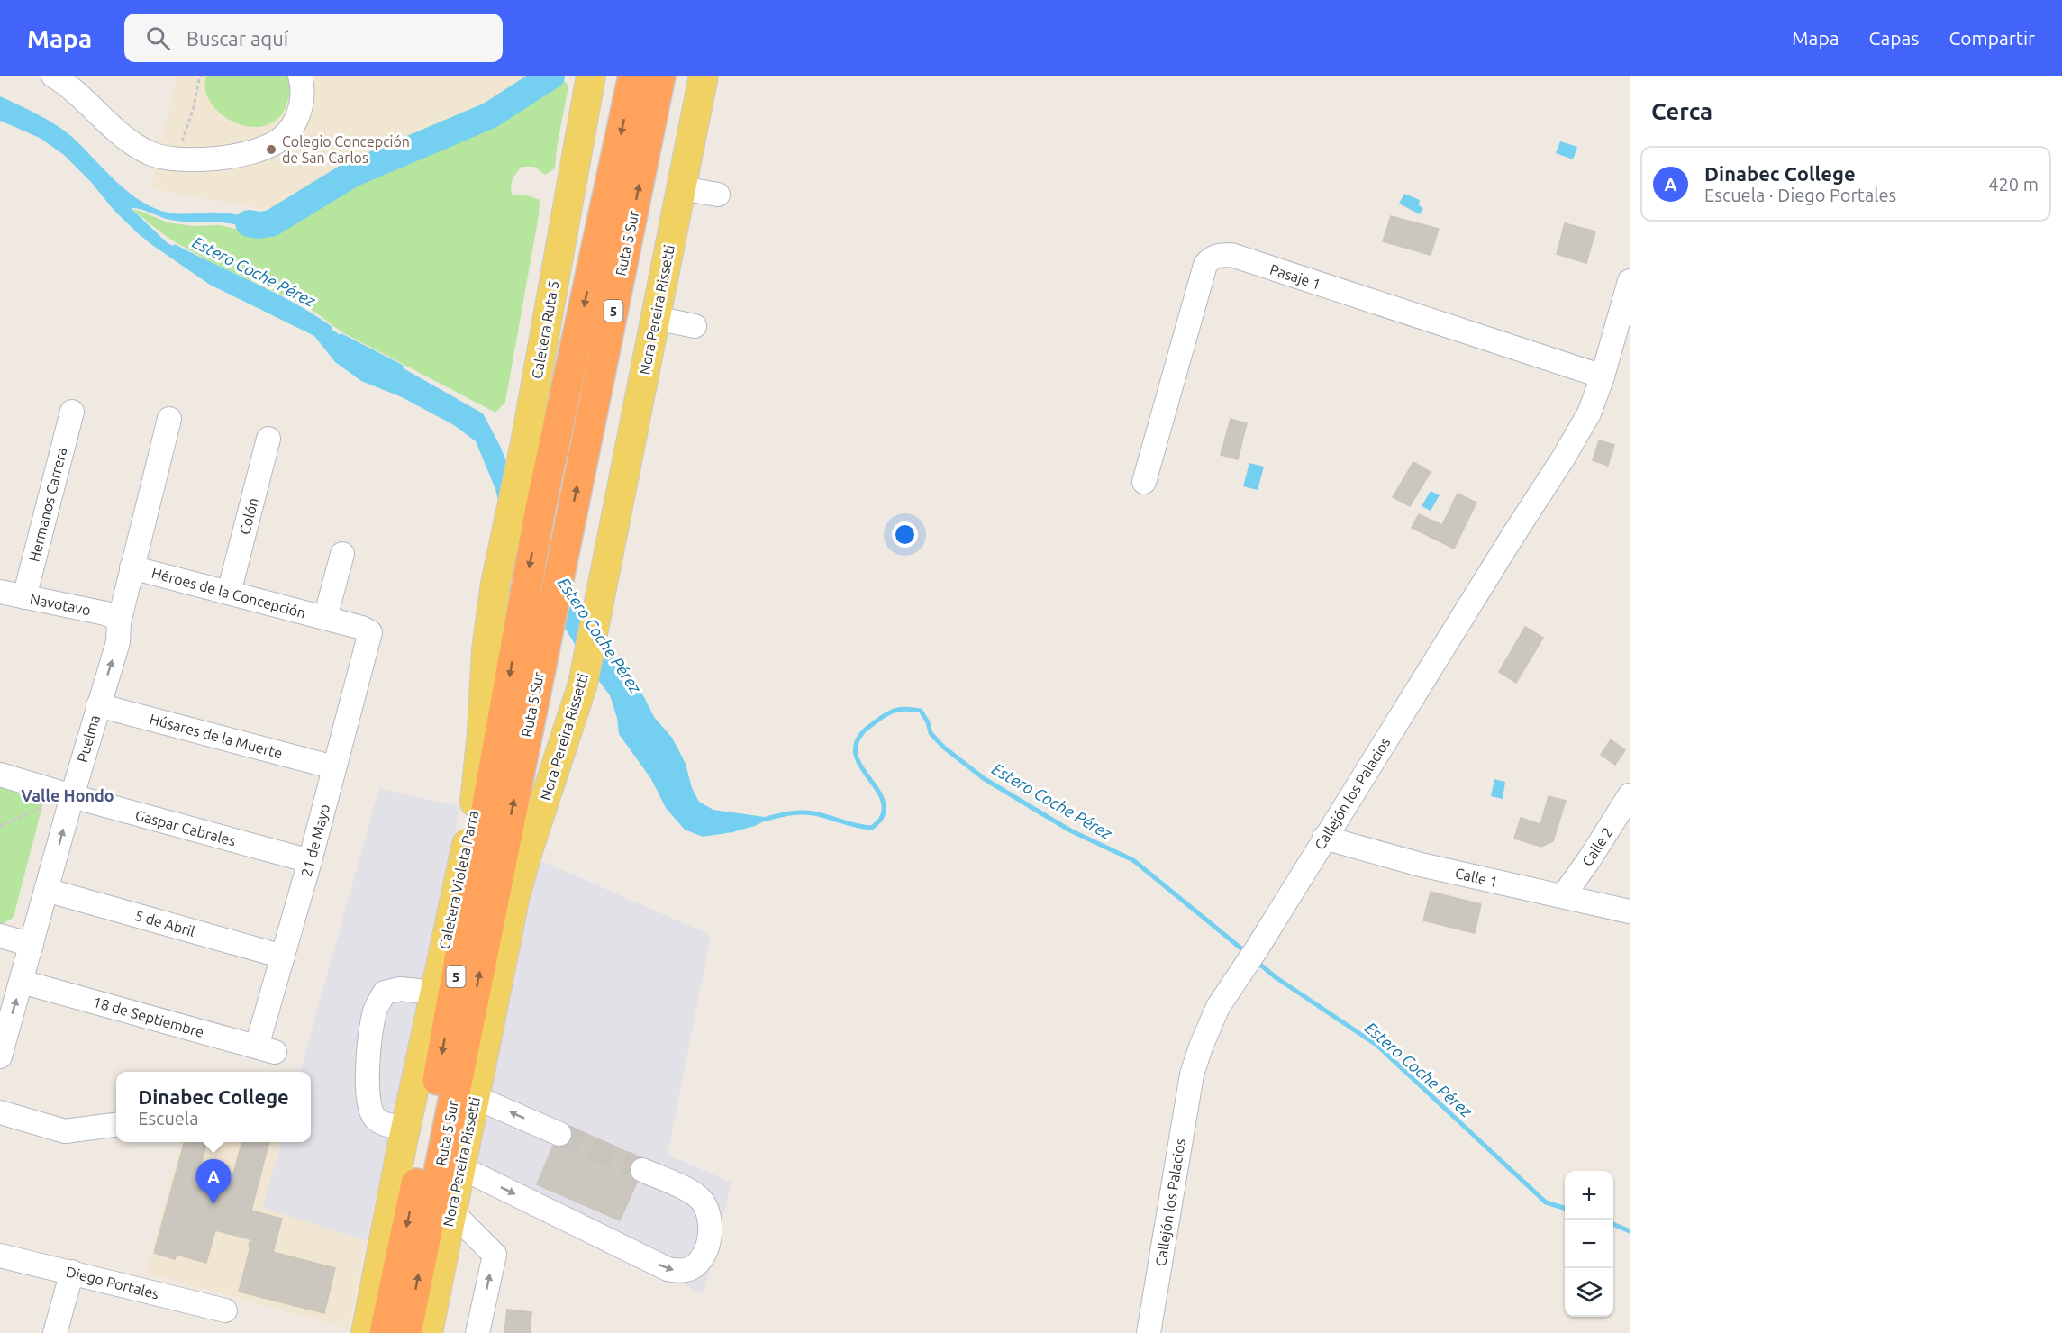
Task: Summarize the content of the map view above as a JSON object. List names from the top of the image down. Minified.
{"streets":{"highway":["Ruta 5 Sur","5"],"main road":["Nora Pereira Rissetti","Caletera Ruta 5","Caletera Violeta Parra"],"street":["Pasaje 1","Hermanos Carrera","Colón","Héroes de la Concepción","Navotavo","Húsares de la Muerte","Puelma","Callejón los Palacios","Gaspar Cabrales","21 de Mayo","Calle 2","Calle 1","5 de Abril","18 de Septiembre","Diego Portales"]},"crossings":[["Pasaje 1","Callejón los Palacios"],["Caletera Ruta 5","Caletera Violeta Parra"],["Hermanos Carrera","Navotavo"],["Colón","Héroes de la Concepción"],["Héroes de la Concepción","Puelma"],["Héroes de la Concepción","21 de Mayo"],["Navotavo","Puelma"],["Húsares de la Muerte","Puelma"],["Húsares de la Muerte","21 de Mayo"],["Puelma","Gaspar Cabrales"],["Puelma","5 de Abril"],["Puelma","18 de Septiembre"],["Callejón los Palacios","Calle 1"],["Gaspar Cabrales","21 de Mayo"],["21 de Mayo","5 de Abril"],["21 de Mayo","18 de Septiembre"],["Calle 2","Calle 1"]],"one_way":["Puelma"],"districts":["Valle Hondo"],"water":["Estero Coche Pérez"],"places":["Colegio Concepción de San Carlos"],"page":{"header":"Mapa","search":"Buscar aquí","nav":["Mapa","Capas","Compartir"],"heading":"Cerca","list":[{"mark":"A","name":"Dinabec College","note":"Escuela · Diego Portales","value":"420 m"}],"popup":["Dinabec College","Escuela"],"pins":"A","map_buttons":["+","−"]}}
